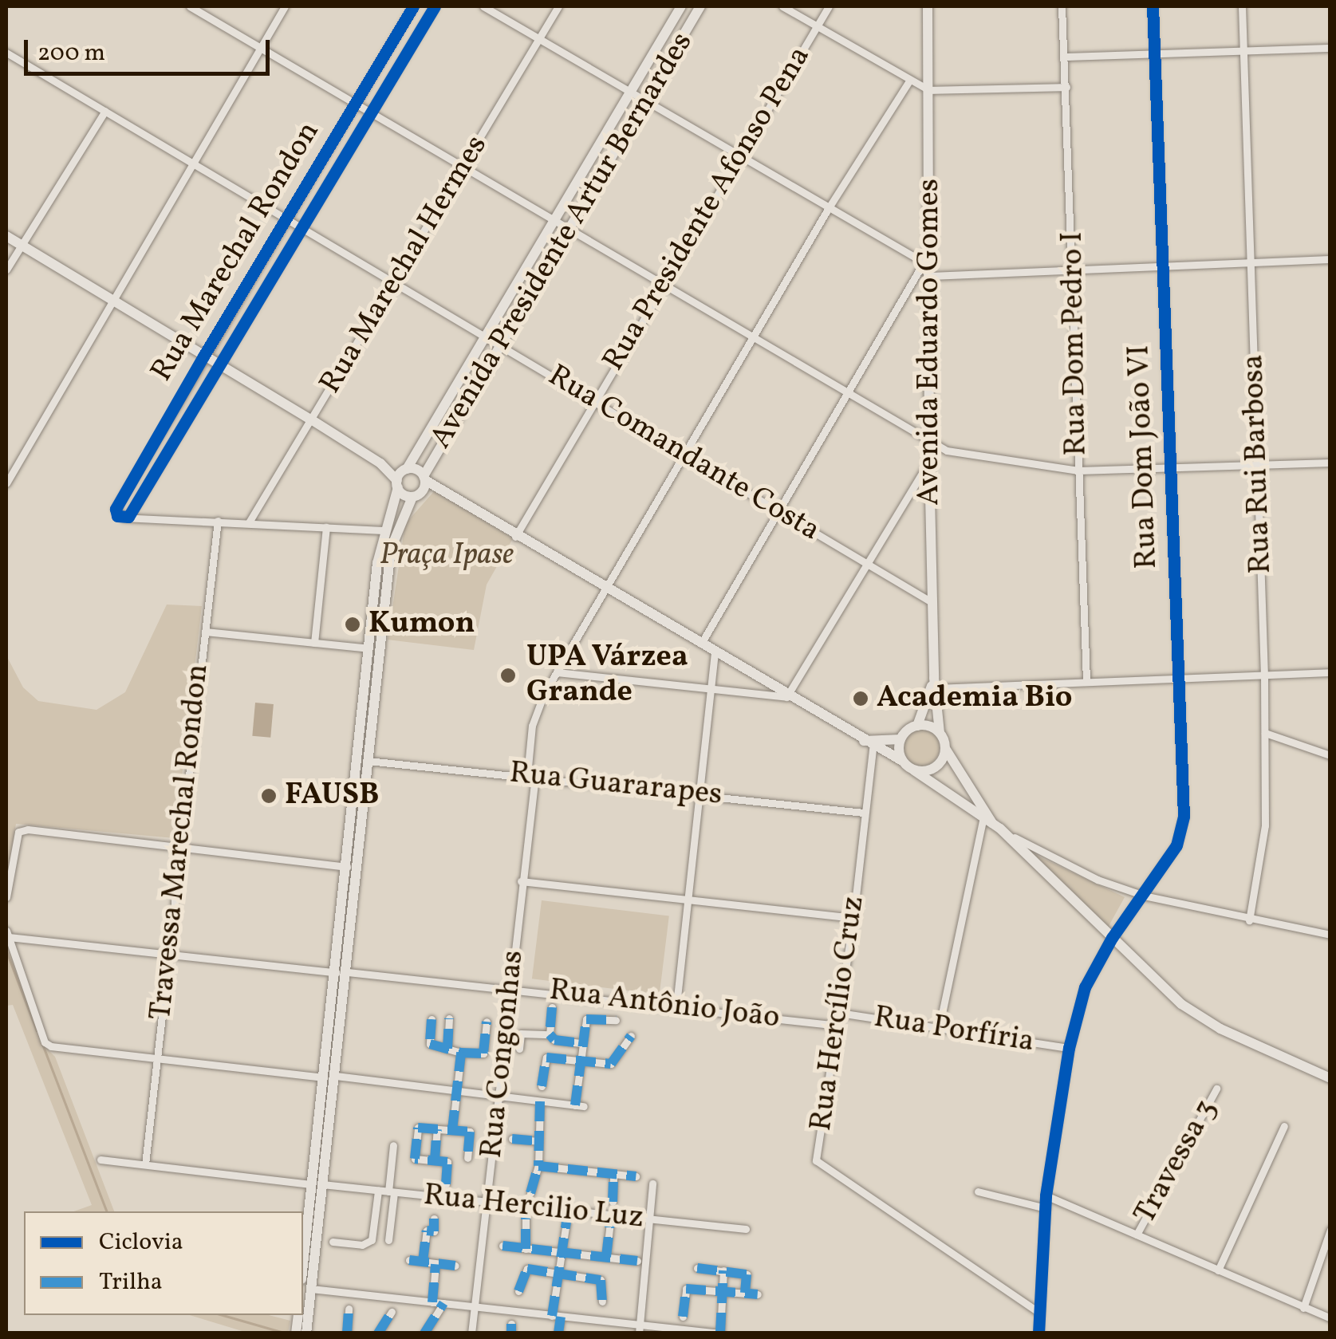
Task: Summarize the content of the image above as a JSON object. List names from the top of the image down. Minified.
{"streets":{"main road":["Avenida Presidente Artur Bernardes","Avenida Eduardo Gomes"],"street":["Rua Presidente Afonso Pena","Rua Marechal Rondon","Rua Marechal Hermes","Rua Dom Pedro I","Rua Comandante Costa","Rua Dom João VI","Rua Rui Barbosa","Rua Guararapes","Travessa Marechal Rondon","Rua Antônio João","Rua Hercílio Cruz","Rua Porfíria","Rua Congonhas","Travessa 3","Rua Hercilio Luz"]},"crossings":[["Rua Presidente Afonso Pena","Rua Comandante Costa"],["Avenida Presidente Artur Bernardes","Rua Comandante Costa"],["Avenida Presidente Artur Bernardes","Rua Guararapes"],["Avenida Presidente Artur Bernardes","Rua Antônio João"],["Avenida Presidente Artur Bernardes","Rua Hercilio Luz"],["Rua Marechal Rondon","Rua Comandante Costa"],["Rua Marechal Hermes","Rua Comandante Costa"],["Avenida Eduardo Gomes","Rua Comandante Costa"],["Rua Comandante Costa","Rua Congonhas"],["Rua Dom João VI","Rua Hercílio Cruz"],["Rua Dom João VI","Rua Porfíria"],["Rua Guararapes","Rua Hercílio Cruz"],["Rua Guararapes","Rua Congonhas"],["Travessa Marechal Rondon","Rua Antônio João"],["Rua Antônio João","Rua Hercílio Cruz"],["Rua Antônio João","Rua Congonhas"],["Rua Hercílio Cruz","Rua Porfíria"],["Rua Congonhas","Rua Hercilio Luz"]],"parks":["Praça Ipase"],"places":["Kumon","UPA Várzea Grande","Academia Bio","FAUSB"],"legend":["Ciclovia","Trilha"],"scale_bar":"200 m"}
